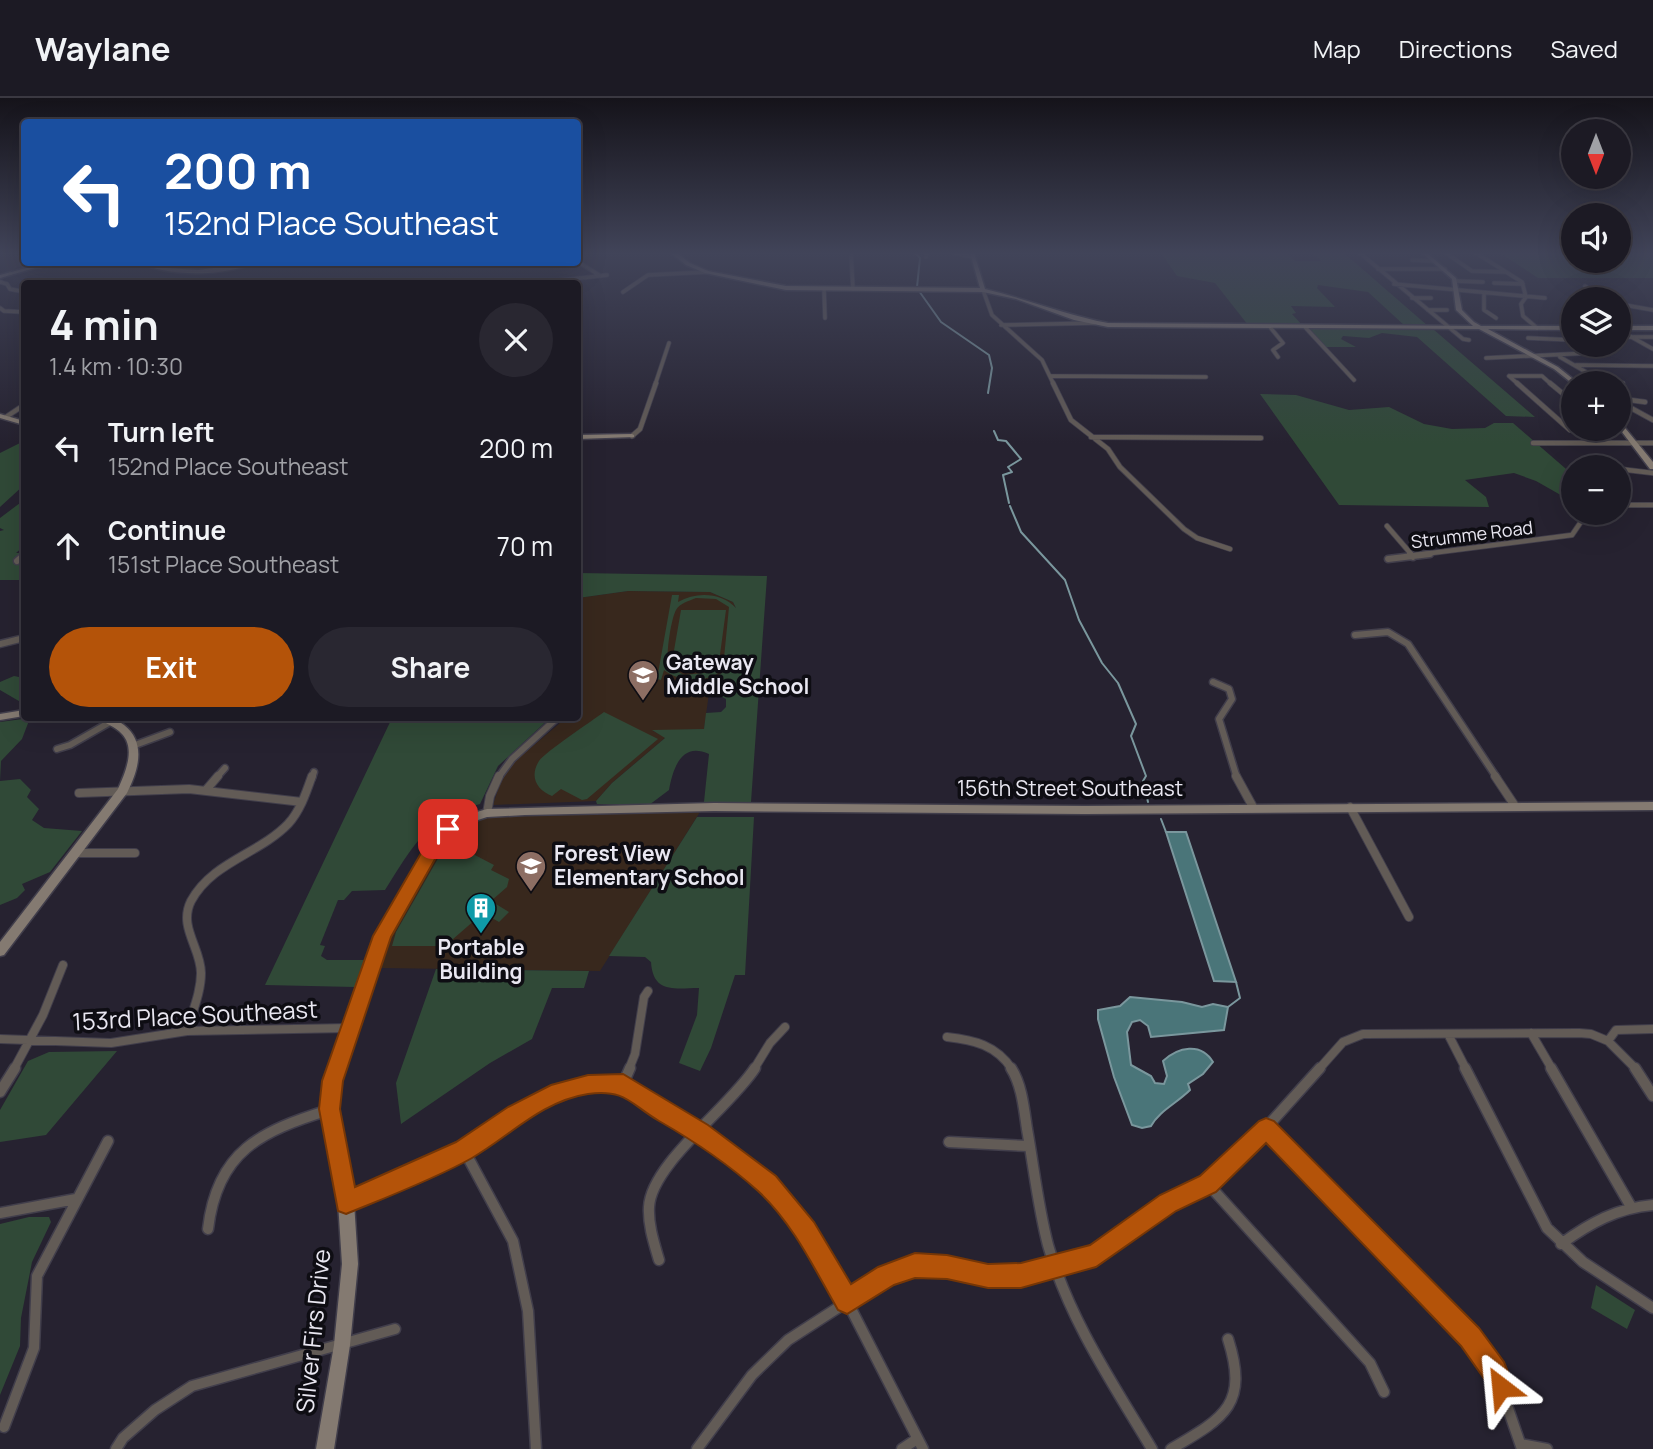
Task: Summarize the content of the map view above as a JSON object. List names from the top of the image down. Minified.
{"streets":{"street":["Strumme Road","156th Street Southeast","153rd Place Southeast","Silver Firs Drive"]},"crossings":[["156th Street Southeast","Silver Firs Drive"],["153rd Place Southeast","Silver Firs Drive"]],"places":{"school or university":["Gateway Middle School","Forest View Elementary School"],"building":["Portable Building"]},"north":"bottom","page":{"header":"Waylane","nav":["Map","Directions","Saved"],"map_buttons":["+","−"],"turn":["200 m","152nd Place Southeast"],"heading":["4 min","1.4 km · 10:30"],"list":[{"name":"Turn left","note":"152nd Place Southeast","value":"200 m"},{"name":"Continue","note":"151st Place Southeast","value":"70 m"}],"buttons":["Exit","Share"]}}
